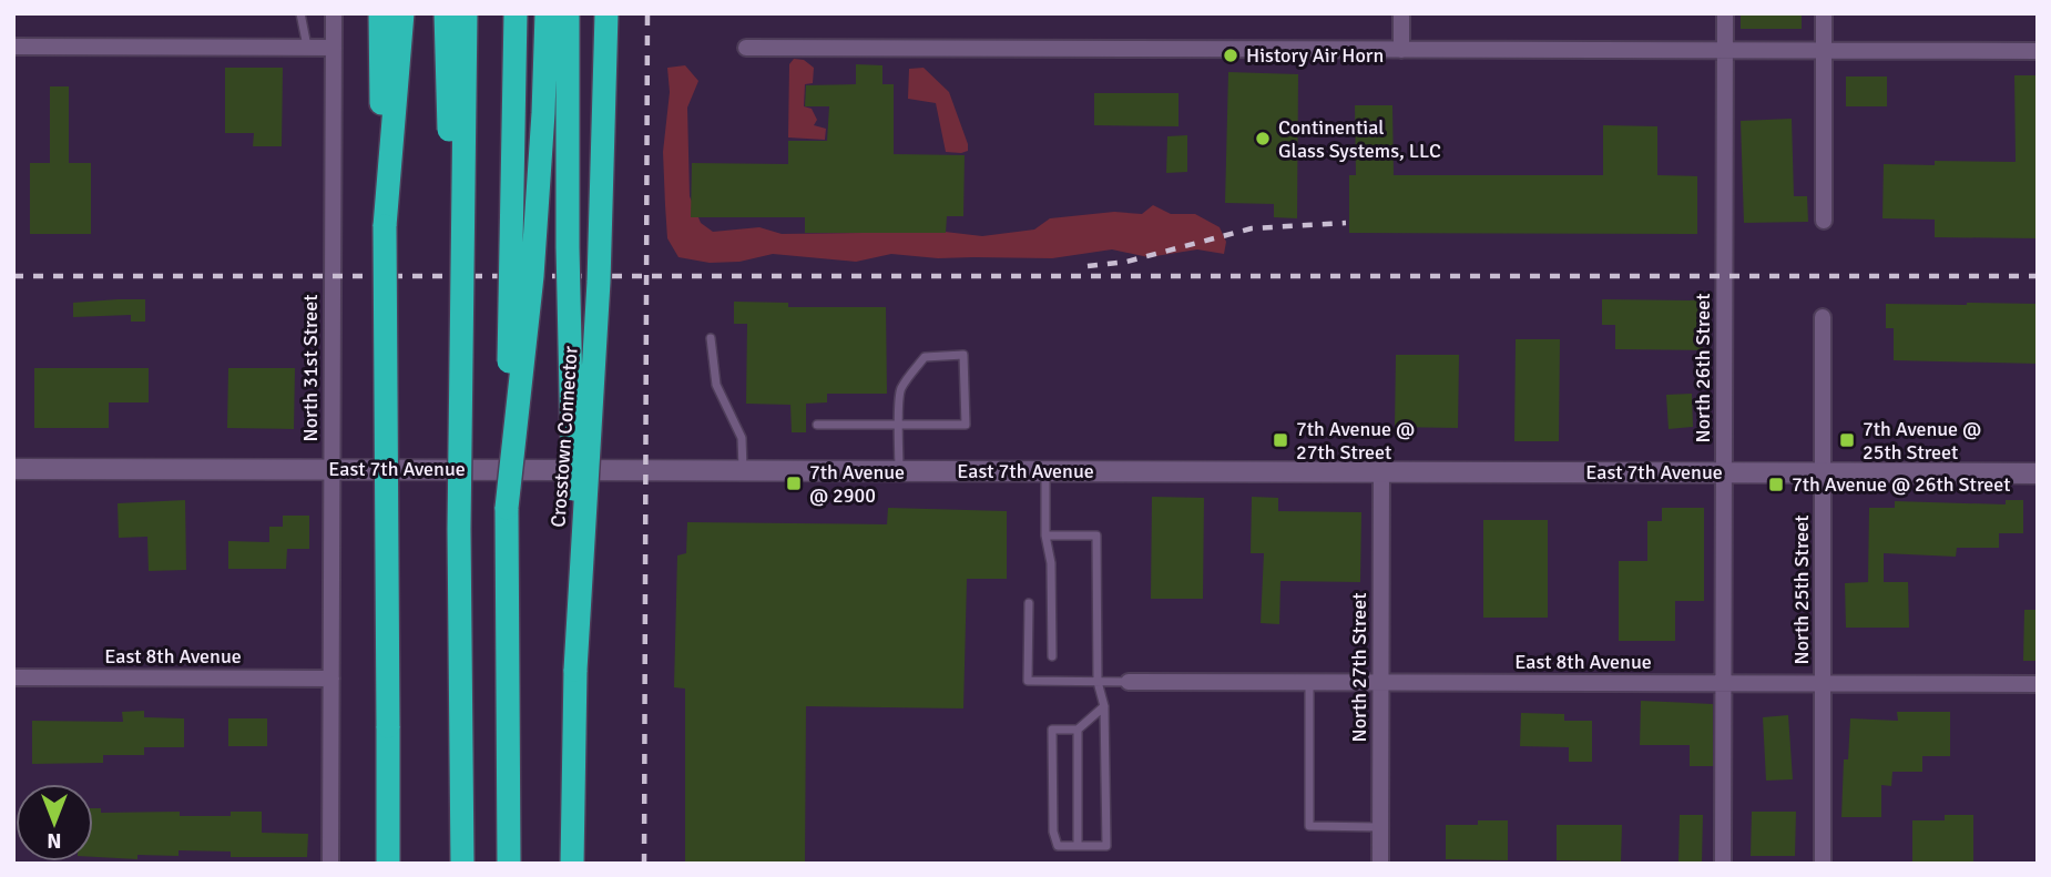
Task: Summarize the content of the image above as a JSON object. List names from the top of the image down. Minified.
{"streets":{"highway":["Crosstown Connector"],"street":["North 31st Street","North 26th Street","East 7th Avenue","North 25th Street","East 8th Avenue","North 27th Street"]},"crossings":[["North 31st Street","East 7th Avenue"],["North 31st Street","East 8th Avenue"],["North 26th Street","East 7th Avenue"],["North 26th Street","East 8th Avenue"],["East 7th Avenue","North 25th Street"],["East 7th Avenue","North 27th Street"],["North 25th Street","East 8th Avenue"],["East 8th Avenue","North 27th Street"]],"places":{"other":["History Air Horn","Continential Glass Systems, LLC"],"transit":["7th Avenue @ 27th Street","7th Avenue @ 25th Street","7th Avenue @ 2900","7th Avenue @ 26th Street"]},"north":"bottom"}
